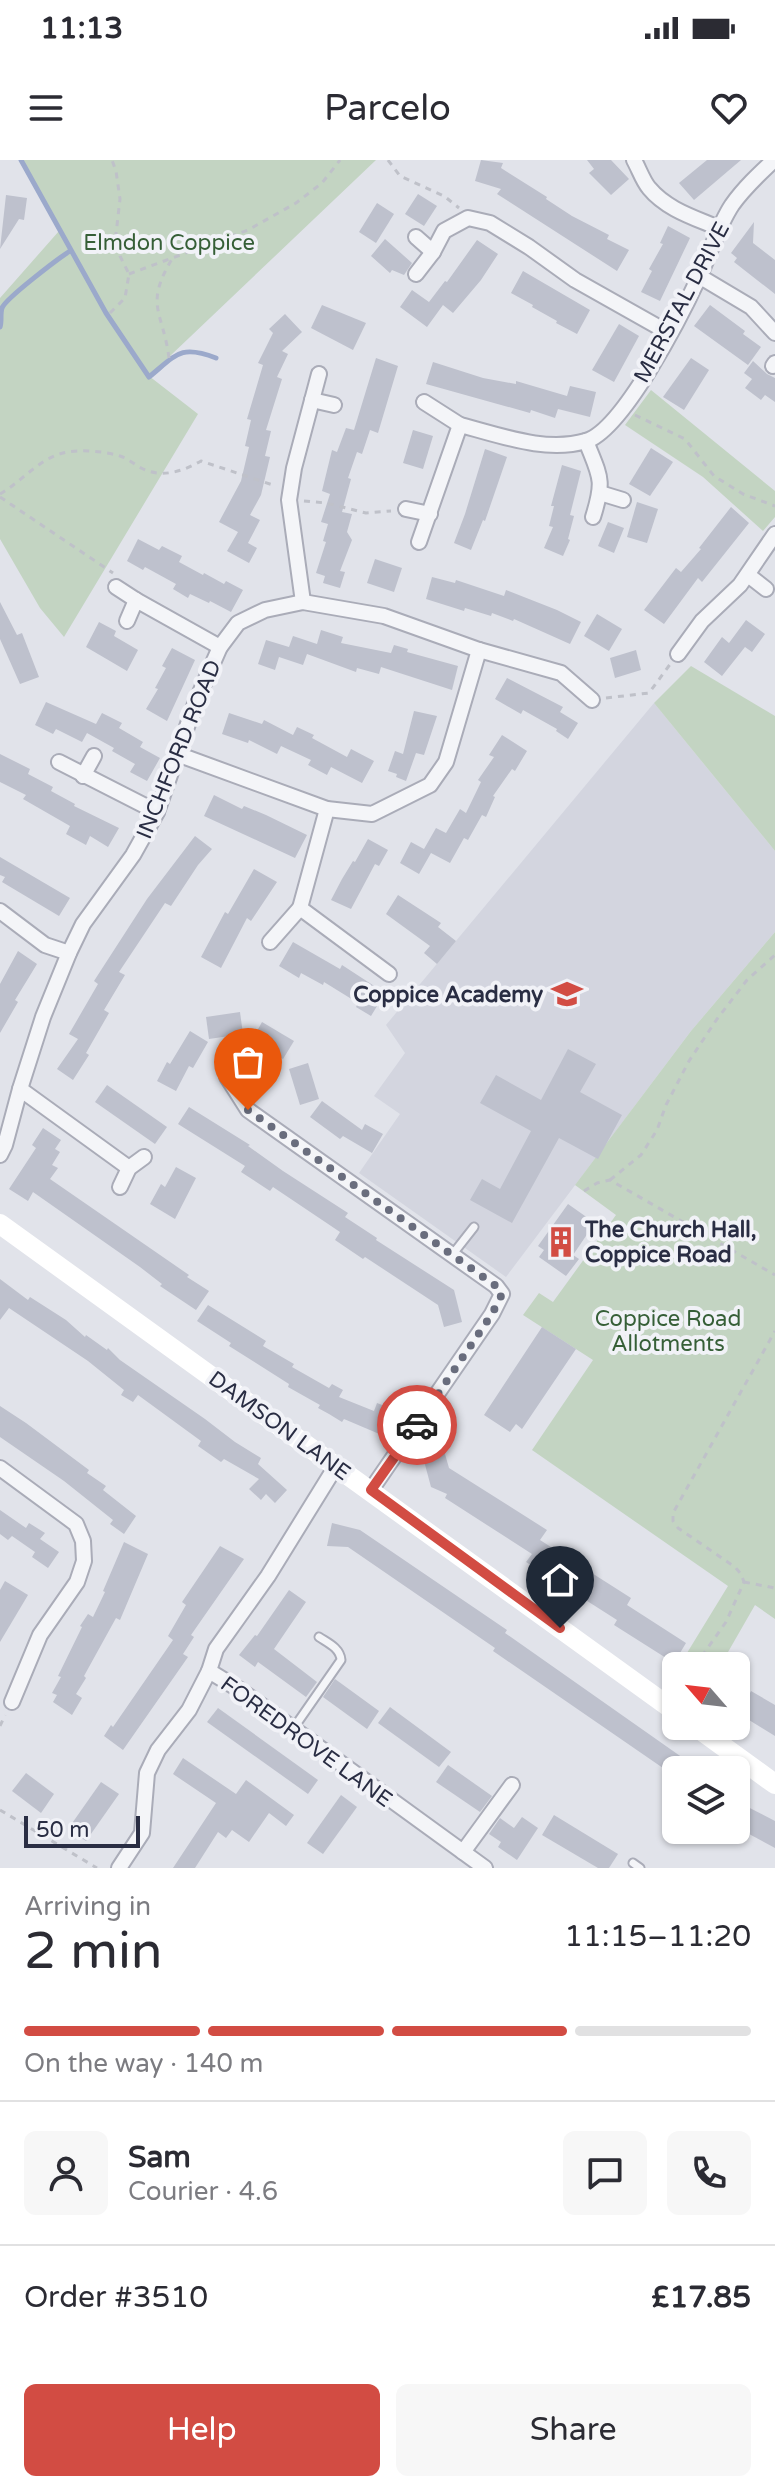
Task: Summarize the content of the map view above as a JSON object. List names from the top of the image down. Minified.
{"streets":{"street":["MERSTAL DRIVE","INCHFORD ROAD","DAMSON LANE","FOREDROVE LANE"]},"crossings":[["DAMSON LANE","FOREDROVE LANE"]],"parks":["Elmdon Coppice","Coppice Road Allotments"],"places":{"school or university":["Coppice Academy"],"building":["The Church Hall, Coppice Road"]},"scale_bar":"50 m","north":"top left","page":{"status":"11:13","header":"Parcelo","scale":"50 m","heading":["2 min","Arriving in","11:15–11:20"],"panel":["Sam","Courier · 4.6","Order #3510","£17.85"],"bar":"On the way · 140 m","buttons":["Help","Share"]}}
